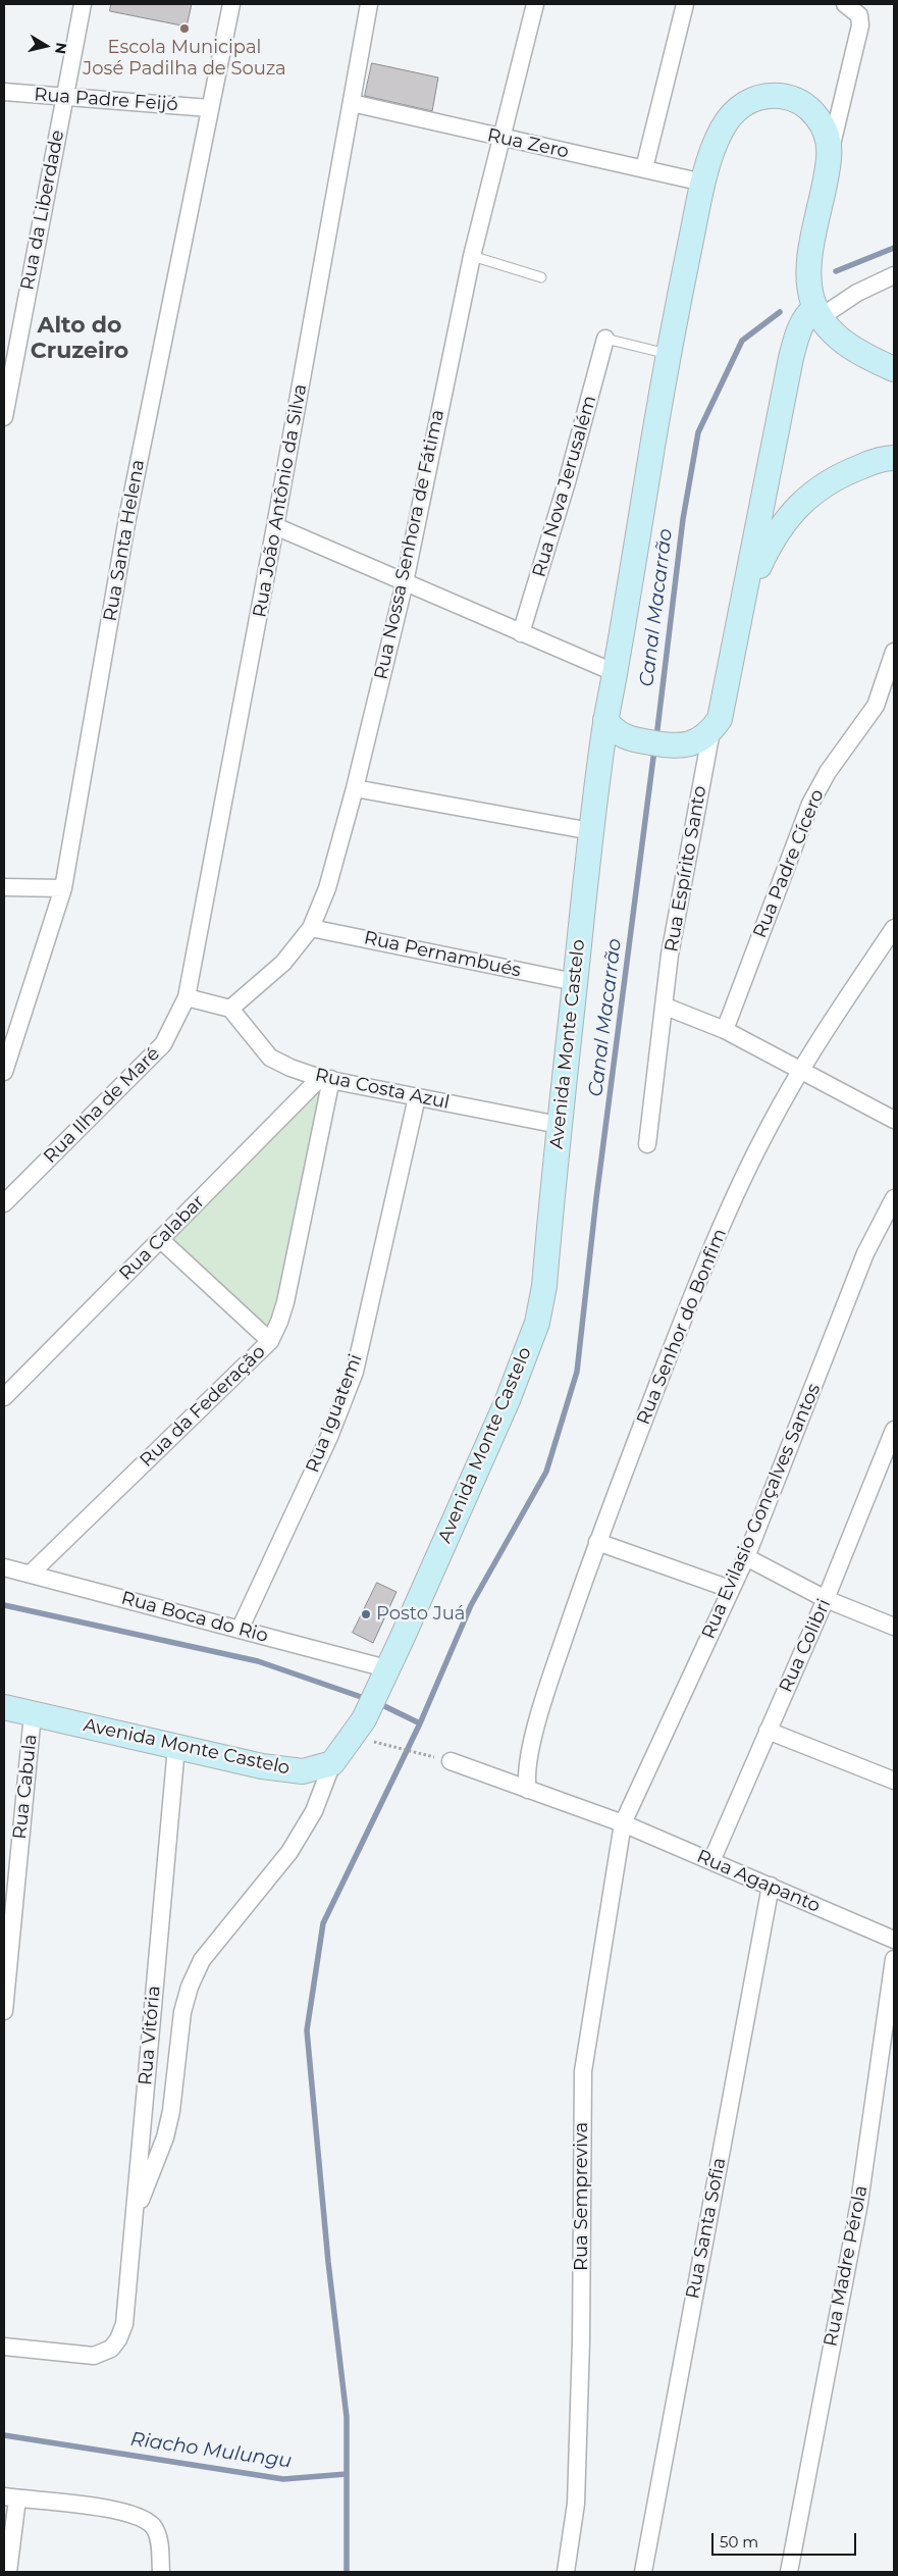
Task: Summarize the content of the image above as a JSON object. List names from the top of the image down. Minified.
{"streets":{"street":["Rua Padre Feijó","Rua Zero","Rua da Liberdade","Rua Nova Jerusalém","Rua João Antônio da Silva","Rua Santa Helena","Rua Nossa Senhora de Fátima","Rua Padre Cícero","Rua Espírito Santo","Rua Pernambués","Avenida Monte Castelo","Rua Costa Azul","Rua Ilha de Maré","Rua Calabar","Rua Senhor do Bonfim","Rua da Federação","Rua Iguatemi","Rua Evilasio Gonçalves Santos","Rua Boca do Rio","Rua Colibri","Rua Cabula","Rua Agapanto","Rua Vitória","Rua Sempreviva","Rua Santa Sofia","Rua Madre Pérola"]},"crossings":[["Rua Padre Feijó","Rua da Liberdade"],["Rua Padre Feijó","Rua Santa Helena"],["Rua Zero","Rua João Antônio da Silva"],["Rua Zero","Rua Nossa Senhora de Fátima"],["Rua Zero","Avenida Monte Castelo"],["Rua João Antônio da Silva","Rua Ilha de Maré"],["Rua Nossa Senhora de Fátima","Rua Pernambués"],["Rua Nossa Senhora de Fátima","Rua Costa Azul"],["Rua Pernambués","Avenida Monte Castelo"],["Avenida Monte Castelo","Rua Costa Azul"],["Avenida Monte Castelo","Rua Boca do Rio"],["Avenida Monte Castelo","Rua Cabula"],["Avenida Monte Castelo","Rua Vitória"],["Rua Costa Azul","Rua Calabar"],["Rua Costa Azul","Rua da Federação"],["Rua Costa Azul","Rua Iguatemi"],["Rua Calabar","Rua da Federação"],["Rua Senhor do Bonfim","Rua Agapanto"],["Rua da Federação","Rua Boca do Rio"],["Rua Iguatemi","Rua Boca do Rio"],["Rua Evilasio Gonçalves Santos","Rua Agapanto"],["Rua Evilasio Gonçalves Santos","Rua Sempreviva"],["Rua Colibri","Rua Agapanto"],["Rua Agapanto","Rua Sempreviva"],["Rua Agapanto","Rua Santa Sofia"]],"districts":["Alto do Cruzeiro"],"water":["Canal Macarrão","Riacho Mulungu"],"places":["Escola Municipal José Padilha de Souza","Posto Juá"],"scale_bar":"50 m","north":"right"}
